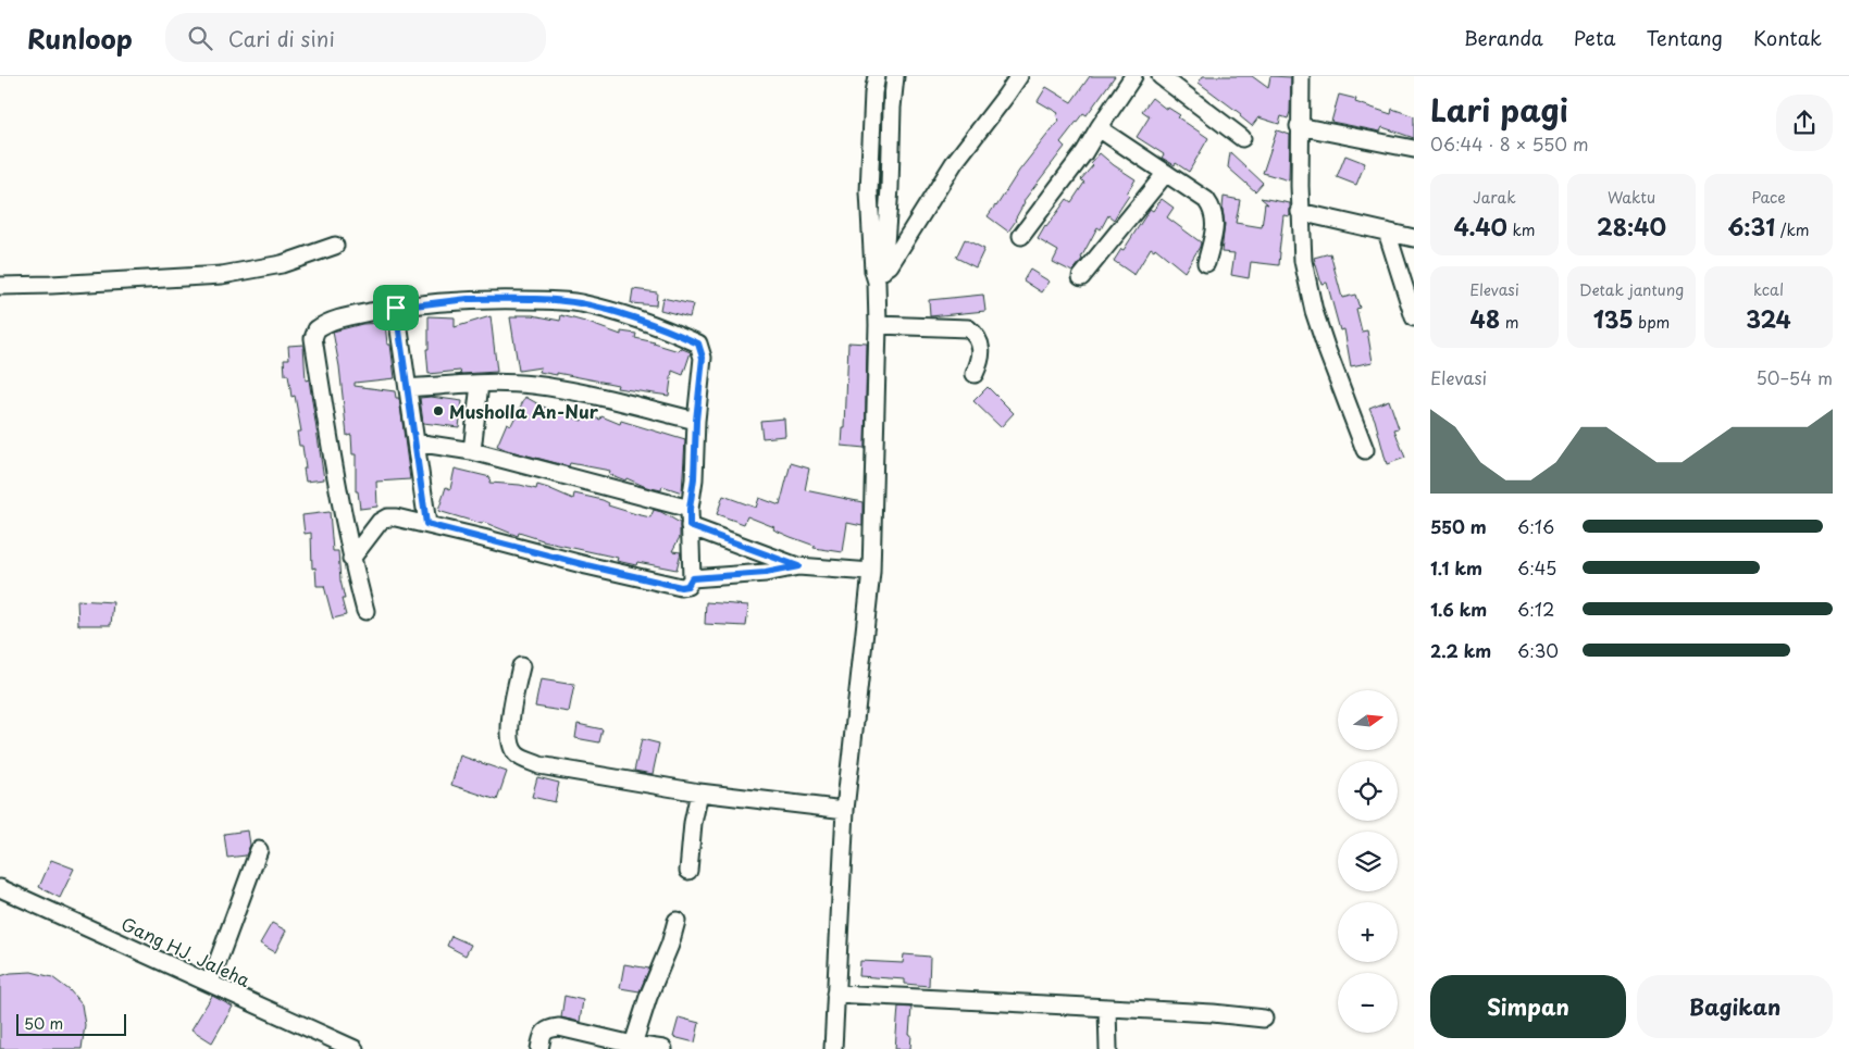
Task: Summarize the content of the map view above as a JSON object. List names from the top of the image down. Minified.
{"streets":{"street":["Gang HJ. Jaleha"]},"places":["Musholla An-Nur"],"scale_bar":"50 m","north":"right","page":{"header":"Runloop","search":"Cari di sini","nav":["Beranda","Peta","Tentang","Kontak"],"heading":["Lari pagi","06:44 · 8 × 550 m"],"stats":[["Jarak","4.40 km"],["Waktu","28:40"],["Pace","6:31 /km"],["Elevasi","48 m"],["Detak jantung","135 bpm"],["kcal","324"]],"chart":["Elevasi","50–54 m"],"list":[{"name":"550 m","note":"6:16"},{"name":"1.1 km","note":"6:45"},{"name":"1.6 km","note":"6:12"},{"name":"2.2 km","note":"6:30"}],"map_buttons":["+","−"],"buttons":["Simpan","Bagikan"],"scale":"50 m"}}
